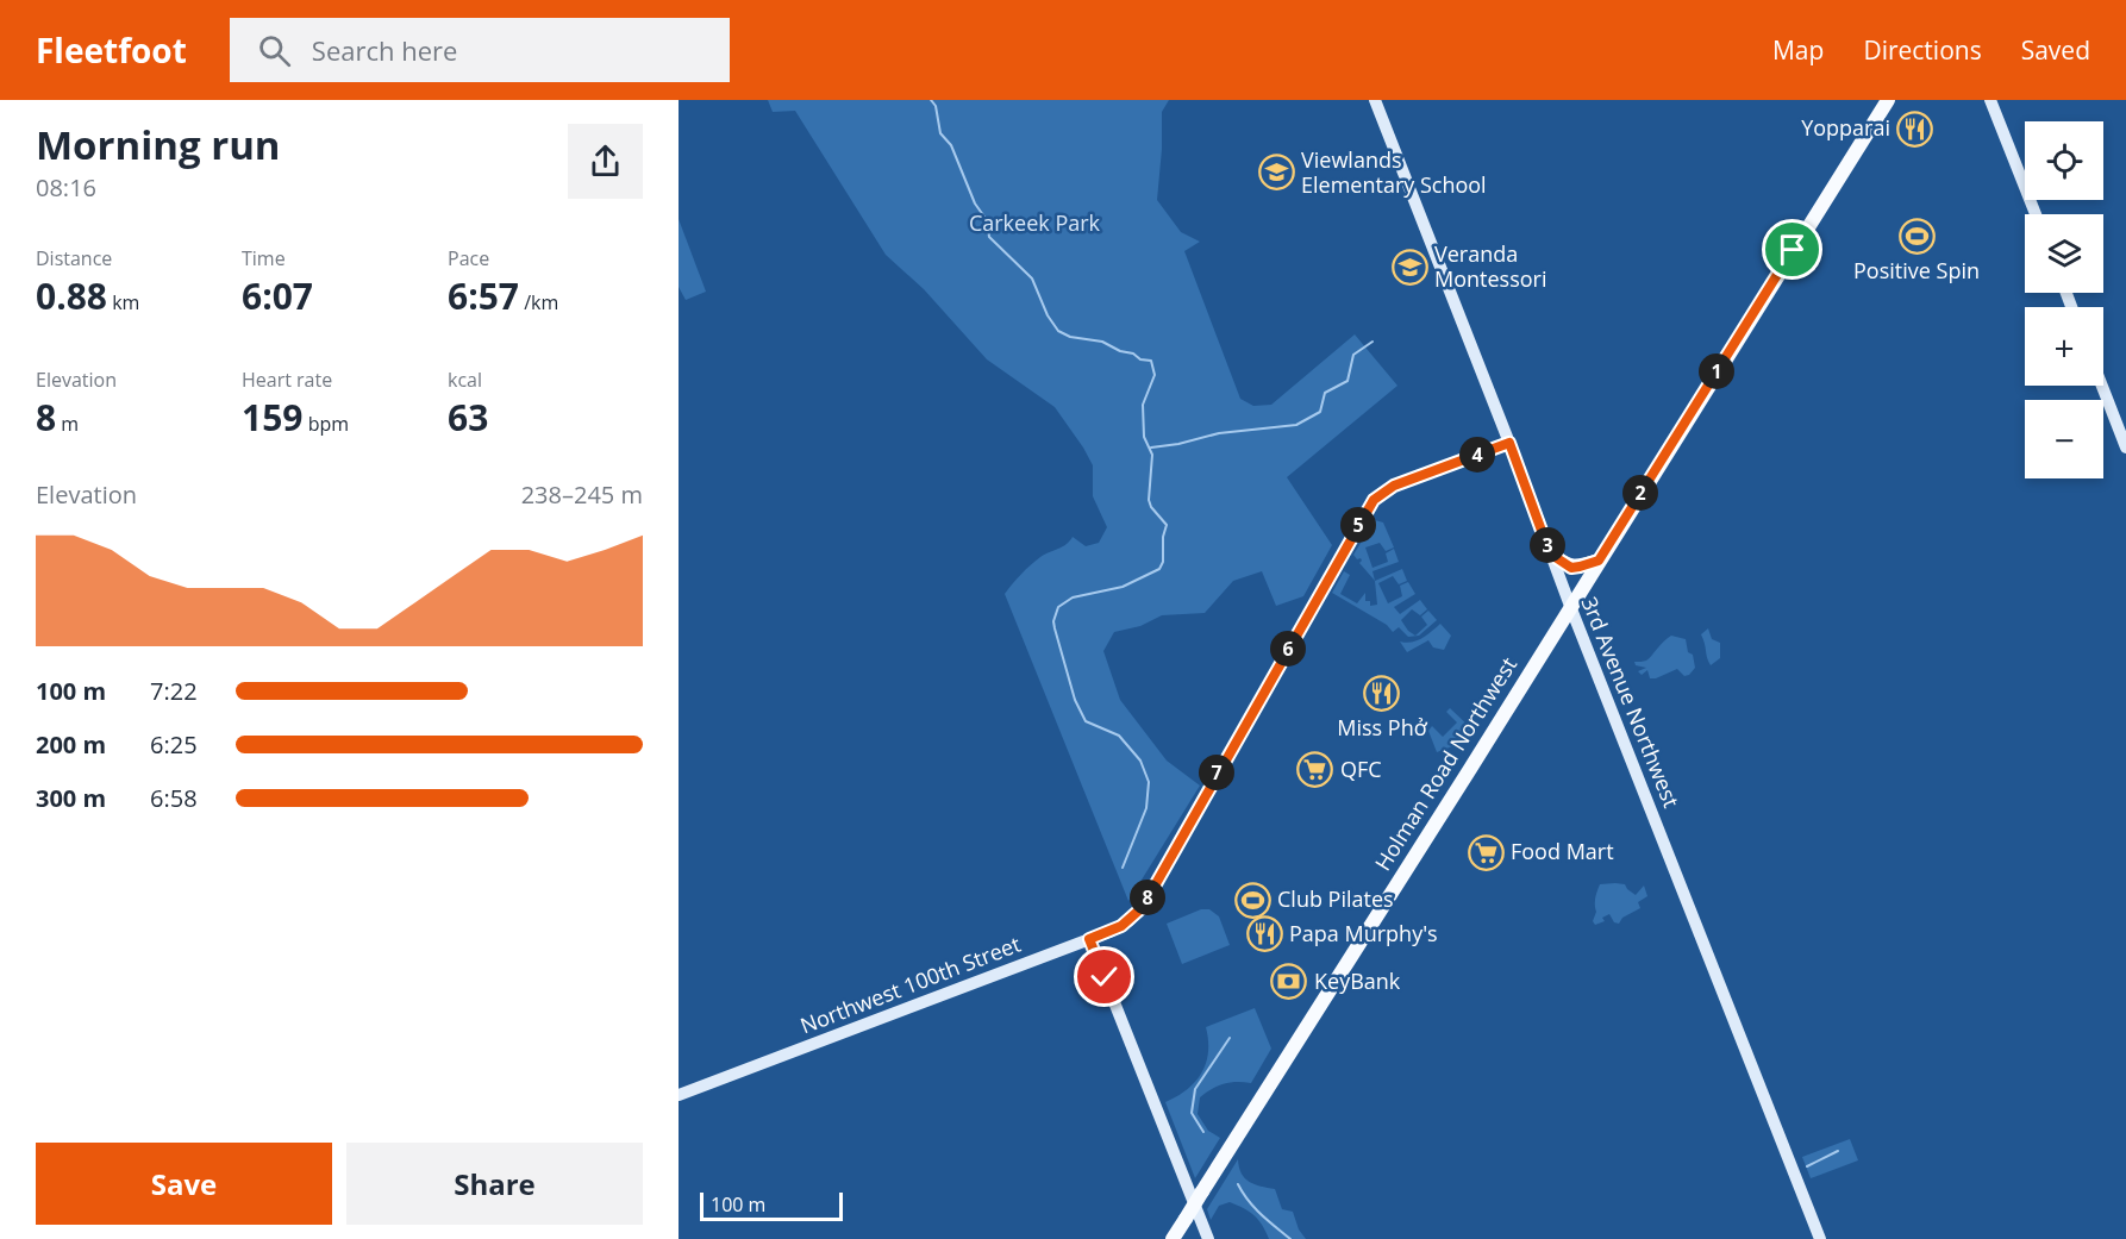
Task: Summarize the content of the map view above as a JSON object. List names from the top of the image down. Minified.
{"streets":{"main road":["Holman Road Northwest"],"street":["3rd Avenue Northwest","Northwest 100th Street"]},"crossings":[["3rd Avenue Northwest","Holman Road Northwest"],["3rd Avenue Northwest","Northwest 100th Street"]],"parks":["Carkeek Park"],"places":{"restaurant":["Yopparai","Miss Phở","Papa Murphy's"],"school or university":["Viewlands Elementary School","Veranda Montessori"],"sports":["Positive Spin","Club Pilates"],"supermarket":["QFC","Food Mart"],"bank":["KeyBank"]},"scale_bar":"100 m","page":{"header":"Fleetfoot","search":"Search here","nav":["Map","Directions","Saved"],"heading":["Morning run","08:16"],"map_buttons":["+","−"],"stats":[["Distance","0.88 km"],["Time","6:07"],["Pace","6:57 /km"],["Elevation","8 m"],["Heart rate","159 bpm"],["kcal","63"]],"pins":["1","4","2","5","3","6","7","8"],"chart":["Elevation","238–245 m"],"list":[{"name":"100 m","note":"7:22"},{"name":"200 m","note":"6:25"},{"name":"300 m","note":"6:58"}],"buttons":["Save","Share"],"scale":"100 m"}}
